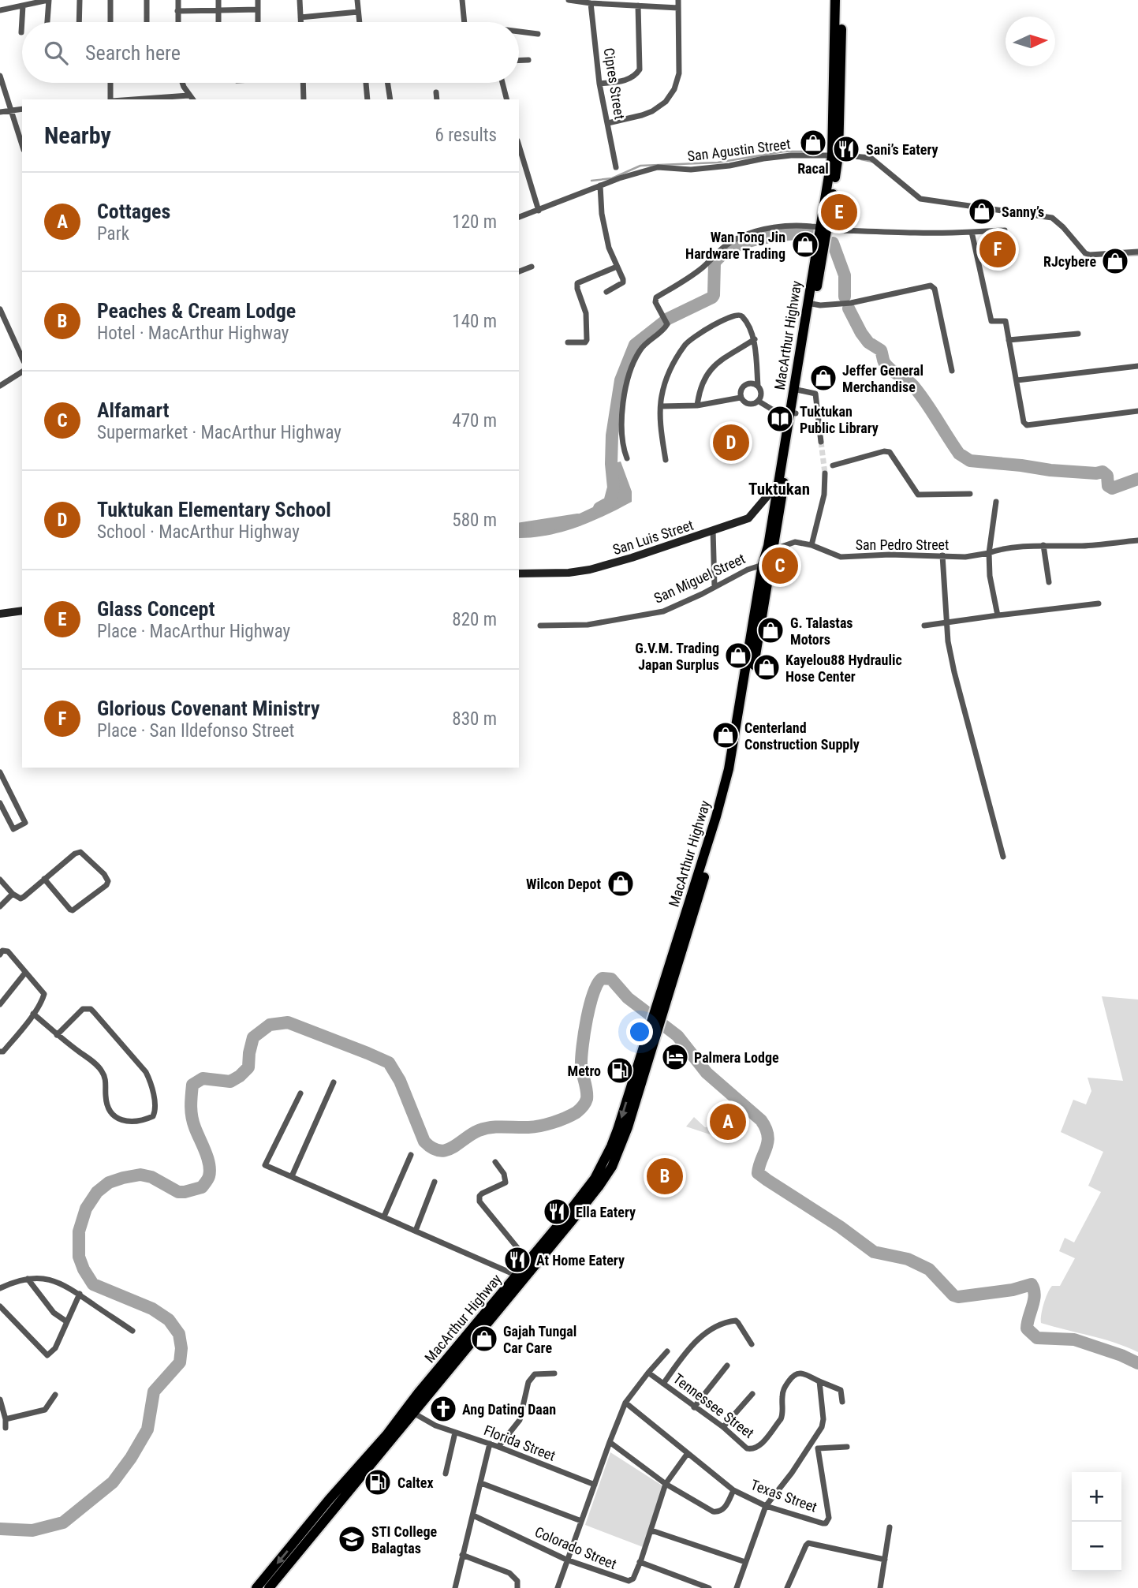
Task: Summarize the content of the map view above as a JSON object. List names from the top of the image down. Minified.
{"streets":{"highway":["MacArthur Highway"],"street":["Cipres Street","San Agustin Street","San Luis Street","San Pedro Street","San Miguel Street","Tennessee Street","Florida Street","Texas Street","Colorado Street"]},"crossings":[["San Agustin Street","MacArthur Highway"],["MacArthur Highway","San Luis Street"],["MacArthur Highway","San Pedro Street"],["MacArthur Highway","San Miguel Street"],["MacArthur Highway","Florida Street"],["Texas Street","Colorado Street"]],"districts":["Tuktukan"],"places":{"shop":["Racal","Sanny’s","Wan Tong Jin Hardware Trading","RJcybere","Jeffer General Merchandise","G. Talastas Motors","G.V.M. Trading Japan Surplus","Kayelou88 Hydraulic Hose Center","Centerland Construction Supply","Wilcon Depot","Gajah Tungal Car Care"],"restaurant":["Sani’s Eatery","Ella Eatery","At Home Eatery"],"library":["Tuktukan Public Library"],"hotel":["Palmera Lodge"],"fuel station":["Metro","Caltex"],"church":["Ang Dating Daan"],"school or university":["STI College Balagtas"]},"north":"right","page":{"search":"Search here","heading":["Nearby","6 results"],"list":[{"mark":"A","name":"Cottages","note":"Park","value":"120 m"},{"mark":"B","name":"Peaches & Cream Lodge","note":"Hotel · MacArthur Highway","value":"140 m"},{"mark":"C","name":"Alfamart","note":"Supermarket · MacArthur Highway","value":"470 m"},{"mark":"D","name":"Tuktukan Elementary School","note":"School · MacArthur Highway","value":"580 m"},{"mark":"E","name":"Glass Concept","note":"Place · MacArthur Highway","value":"820 m"},{"mark":"F","name":"Glorious Covenant Ministry","note":"Place · San Ildefonso Street","value":"830 m"}],"pins":["E","F","D","C","A","B"],"map_buttons":["+","−"]}}
